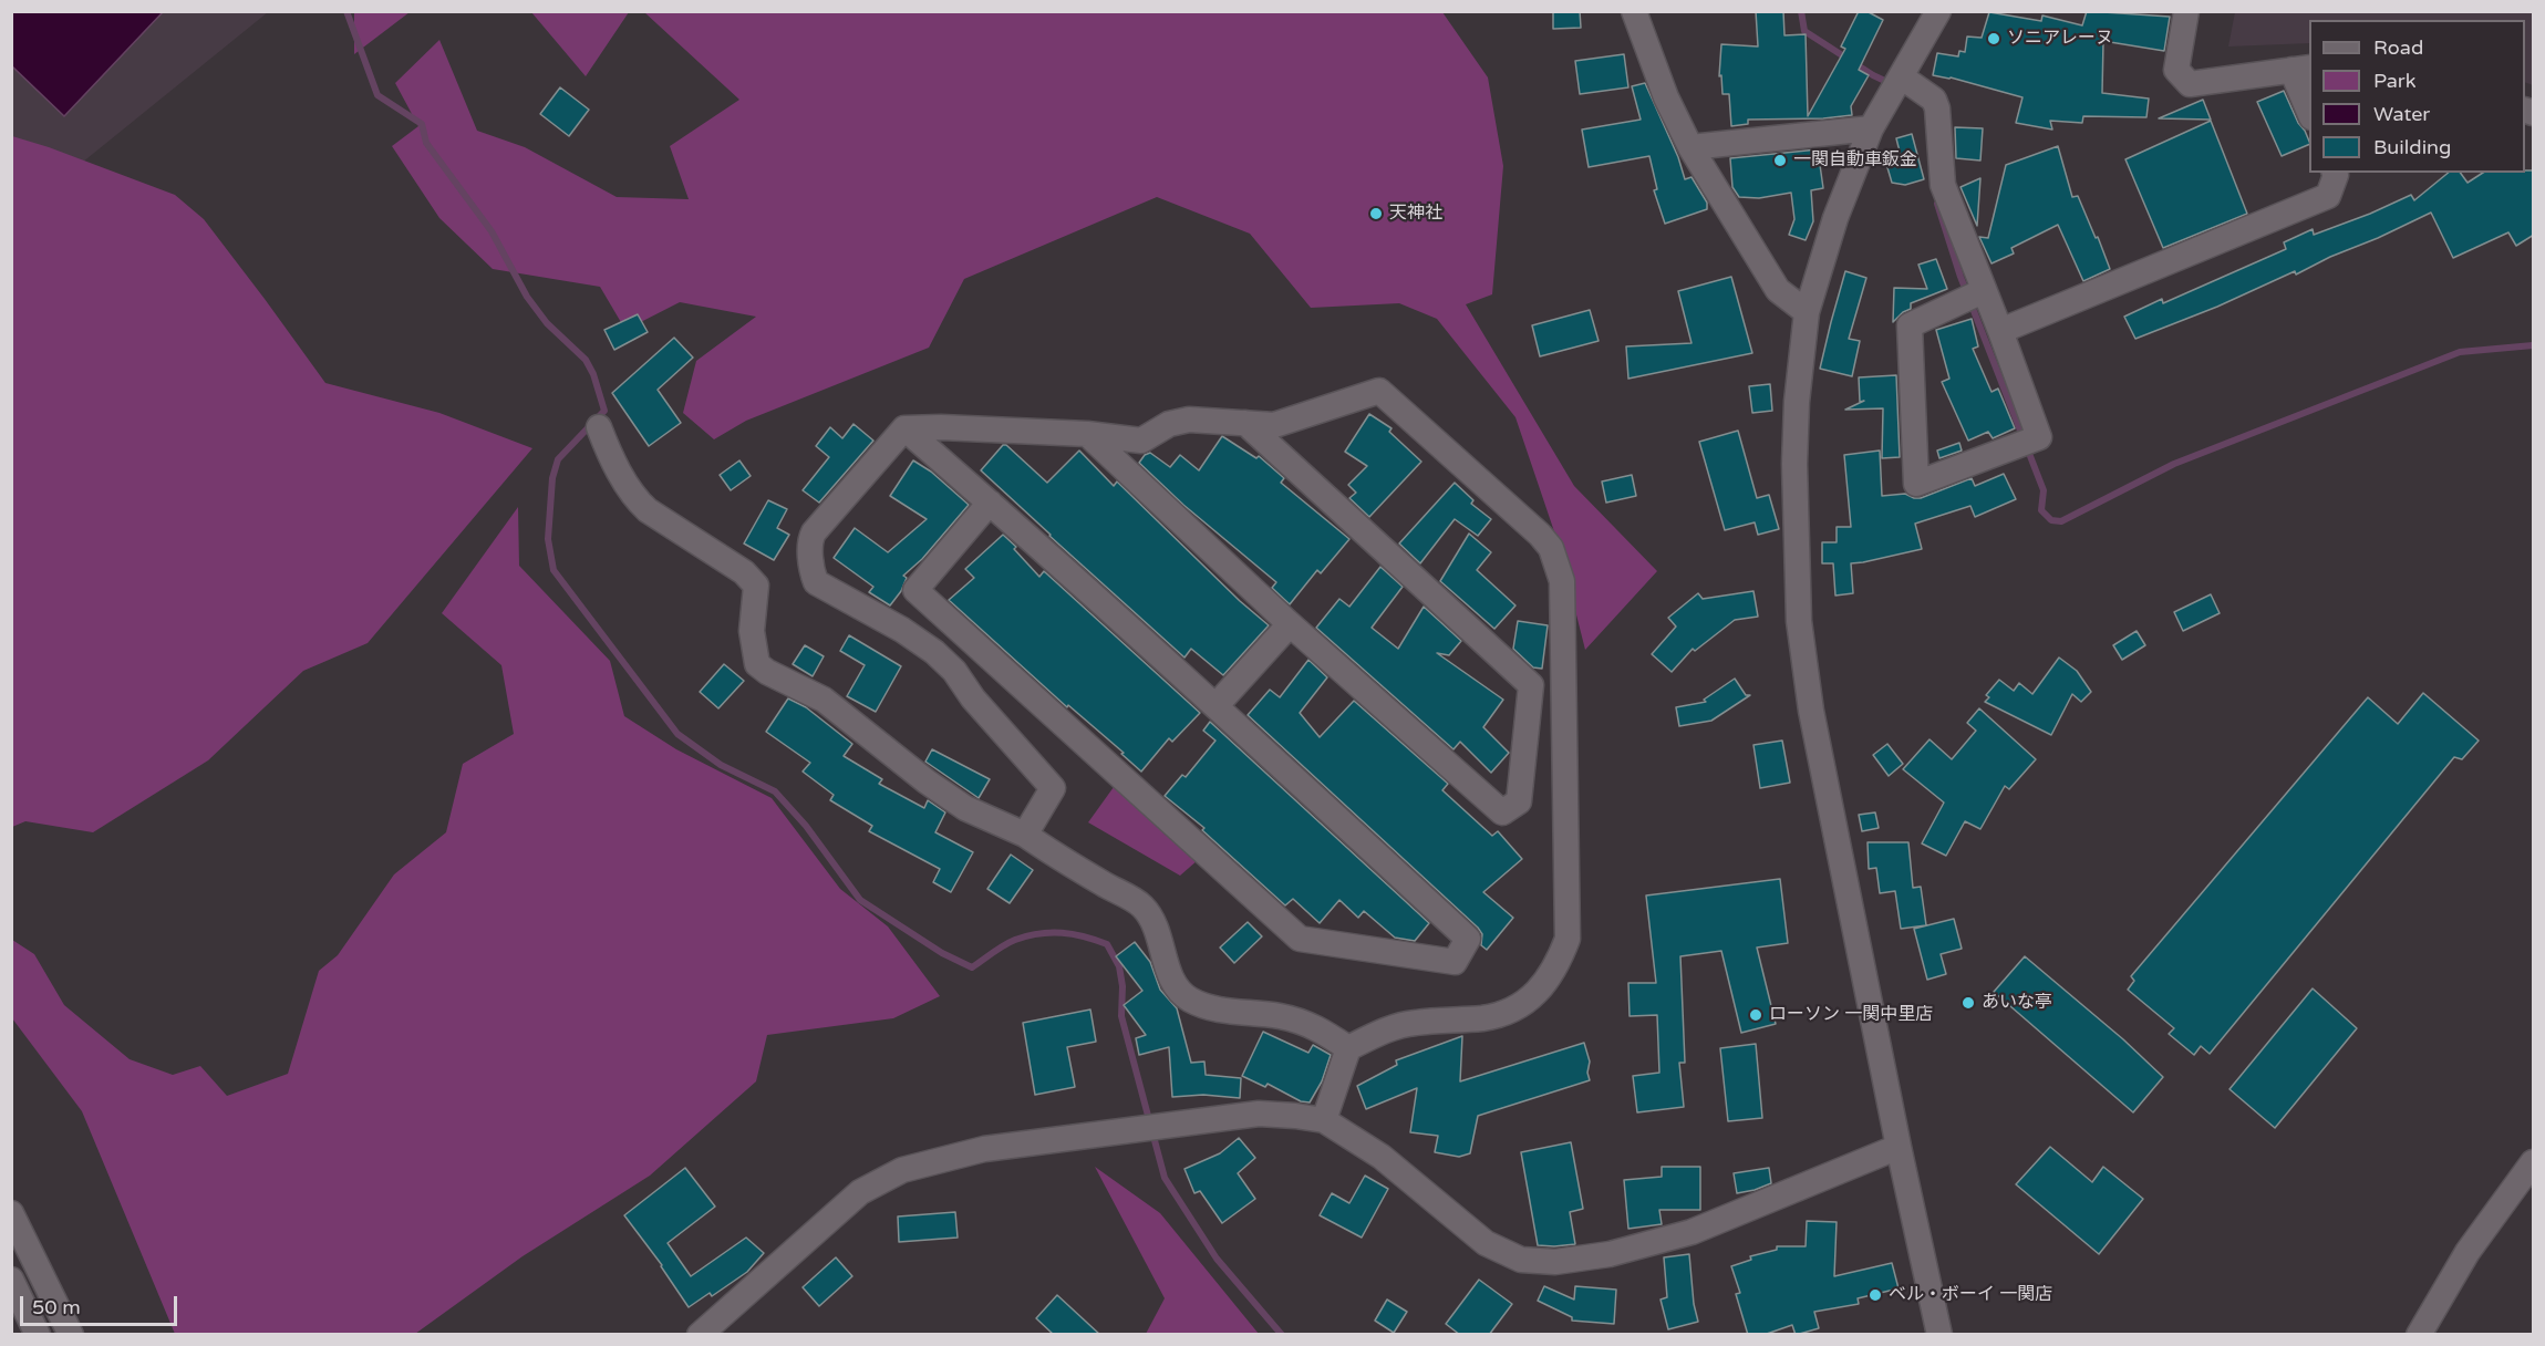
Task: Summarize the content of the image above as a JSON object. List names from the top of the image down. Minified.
{"places":["ソニアレーヌ","一関自動車鈑金","天神社","あいな亭","ローソン 一関中里店","ベル・ボーイ 一関店"],"legend":["Road","Park","Water","Building"],"scale_bar":"50 m"}
